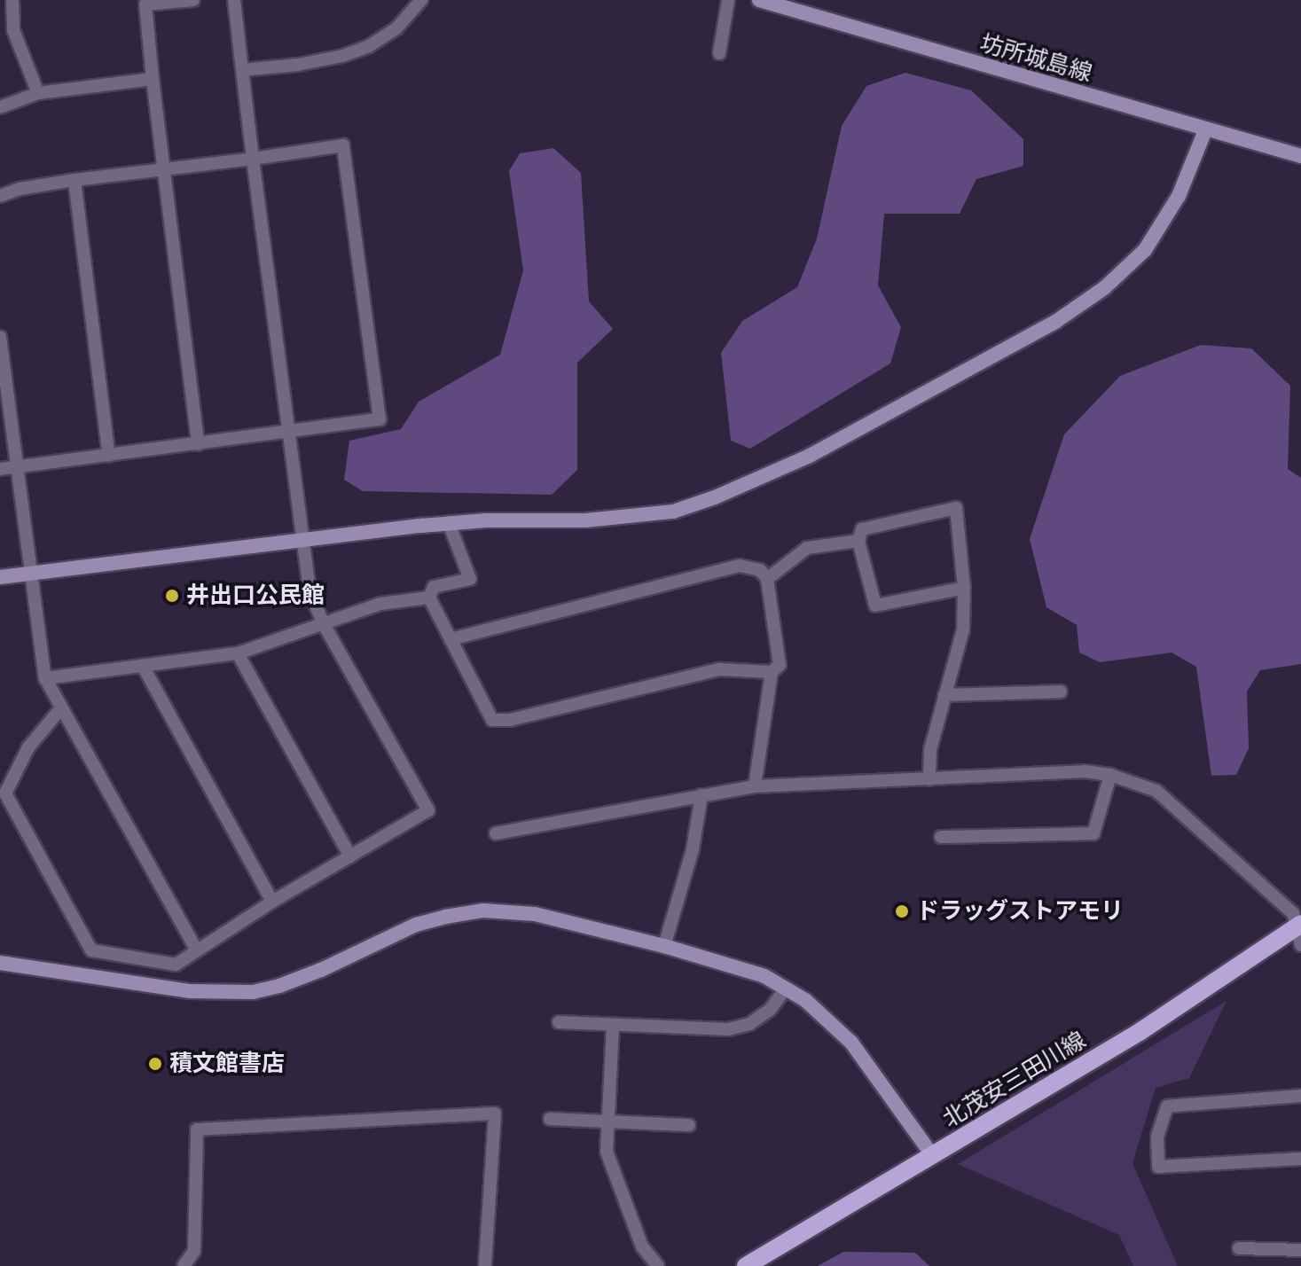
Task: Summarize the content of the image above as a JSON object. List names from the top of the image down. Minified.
{"streets":{"main road":["北茂安三田川線"],"street":["坊所城島線"]},"places":["井出口公民館","ドラッグストアモリ","積文館書店"]}
